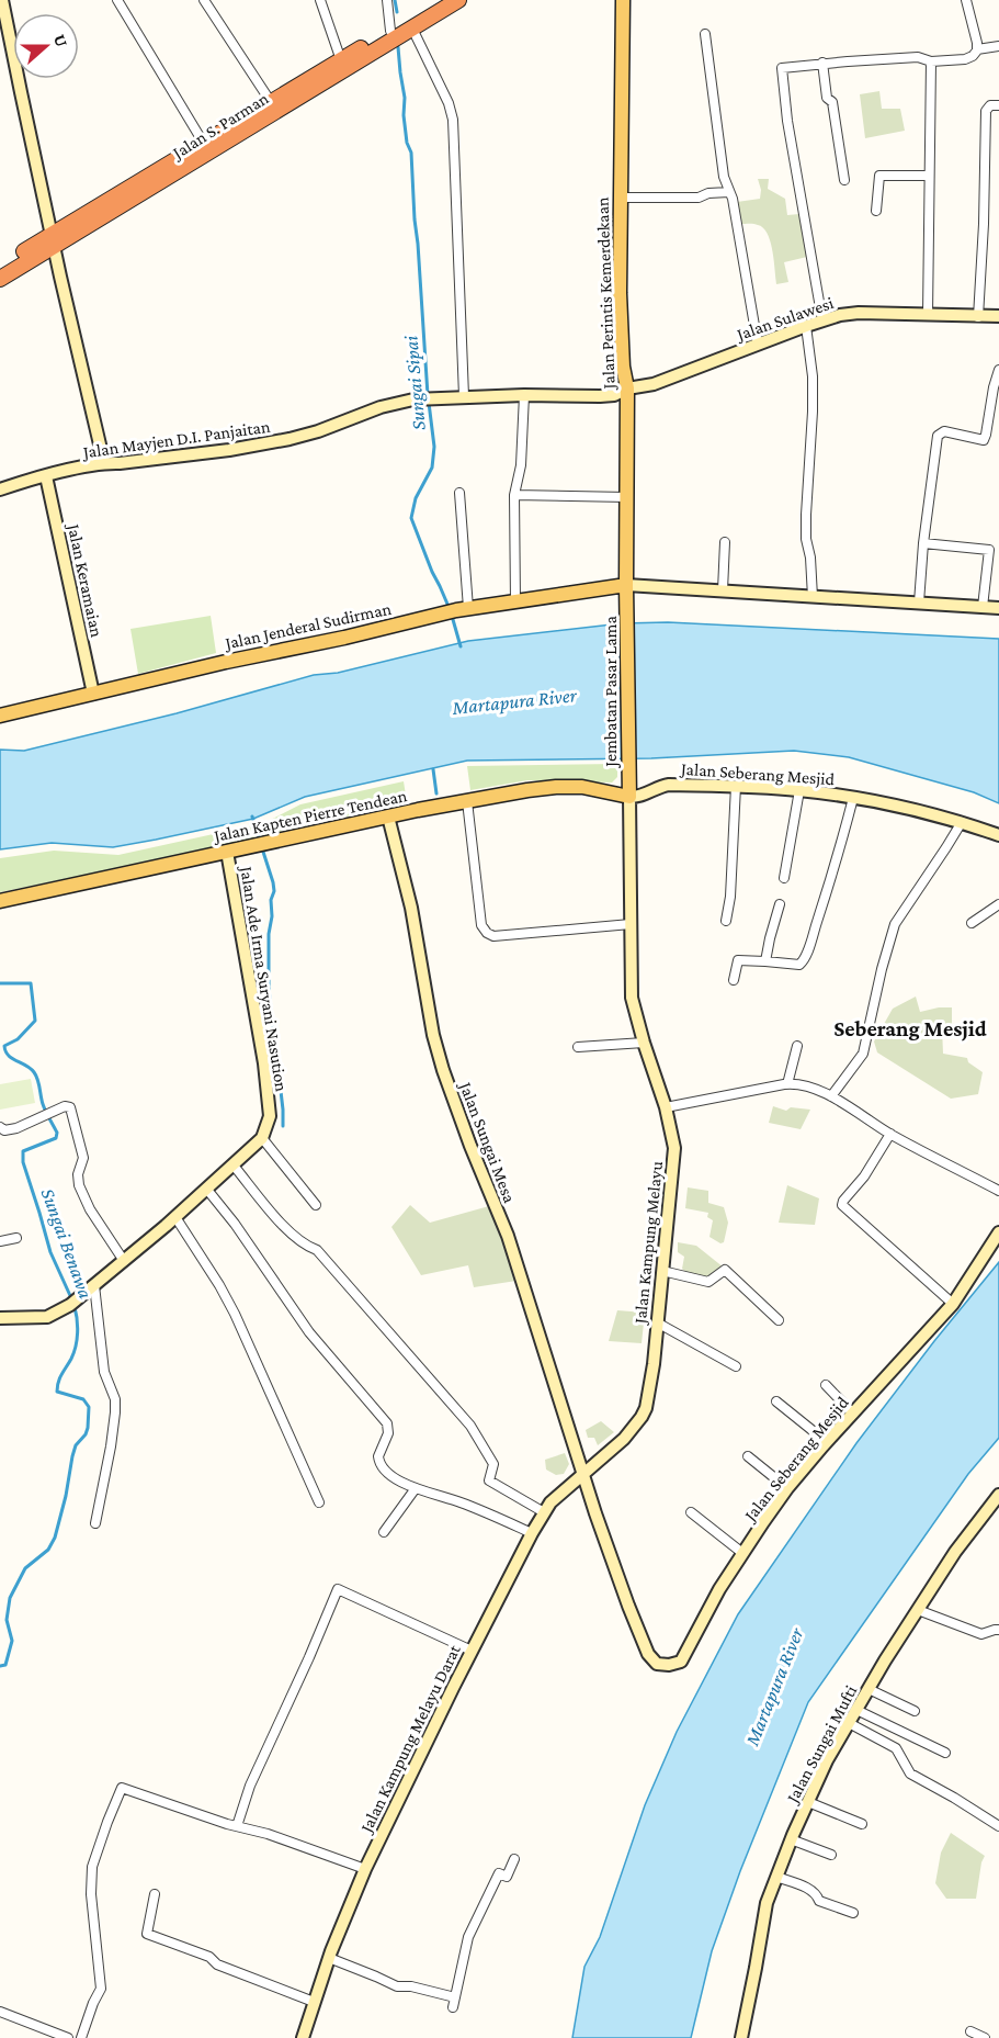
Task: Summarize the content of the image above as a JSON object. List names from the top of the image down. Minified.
{"streets":{"highway":["Jalan S. Parman"],"main road":["Jalan Perintis Kemerdekaan","Jalan Sulawesi","Jalan Mayjen D.I. Panjaitan","Jalan Keramaian","Jalan Jenderal Sudirman","Jembatan Pasar Lama","Jalan Seberang Mesjid","Jalan Kapten Pierre Tendean","Jalan Ade Irma Suryani Nasution","Jalan Sungai Mesa","Jalan Kampung Melayu","Jalan Kampung Melayu Darat","Jalan Sungai Mufti"]},"crossings":[["Jalan Perintis Kemerdekaan","Jalan Sulawesi"],["Jalan Perintis Kemerdekaan","Jalan Mayjen D.I. Panjaitan"],["Jalan Perintis Kemerdekaan","Jalan Jenderal Sudirman"],["Jalan Perintis Kemerdekaan","Jembatan Pasar Lama"],["Jalan Sulawesi","Jalan Mayjen D.I. Panjaitan"],["Jalan Mayjen D.I. Panjaitan","Jalan Keramaian"],["Jalan Keramaian","Jalan Jenderal Sudirman"],["Jalan Jenderal Sudirman","Jembatan Pasar Lama"],["Jembatan Pasar Lama","Jalan Seberang Mesjid"],["Jembatan Pasar Lama","Jalan Kapten Pierre Tendean"],["Jembatan Pasar Lama","Jalan Kampung Melayu"],["Jalan Seberang Mesjid","Jalan Kapten Pierre Tendean"],["Jalan Seberang Mesjid","Jalan Sungai Mesa"],["Jalan Seberang Mesjid","Jalan Kampung Melayu"],["Jalan Seberang Mesjid","Jalan Kampung Melayu Darat"],["Jalan Kapten Pierre Tendean","Jalan Ade Irma Suryani Nasution"],["Jalan Kapten Pierre Tendean","Jalan Sungai Mesa"],["Jalan Kapten Pierre Tendean","Jalan Kampung Melayu"],["Jalan Sungai Mesa","Jalan Kampung Melayu"],["Jalan Sungai Mesa","Jalan Kampung Melayu Darat"],["Jalan Kampung Melayu","Jalan Kampung Melayu Darat"]],"districts":["Seberang Mesjid"],"water":["Sungai Sipai","Martapura River","Sungai Benawa"],"north":"right"}
